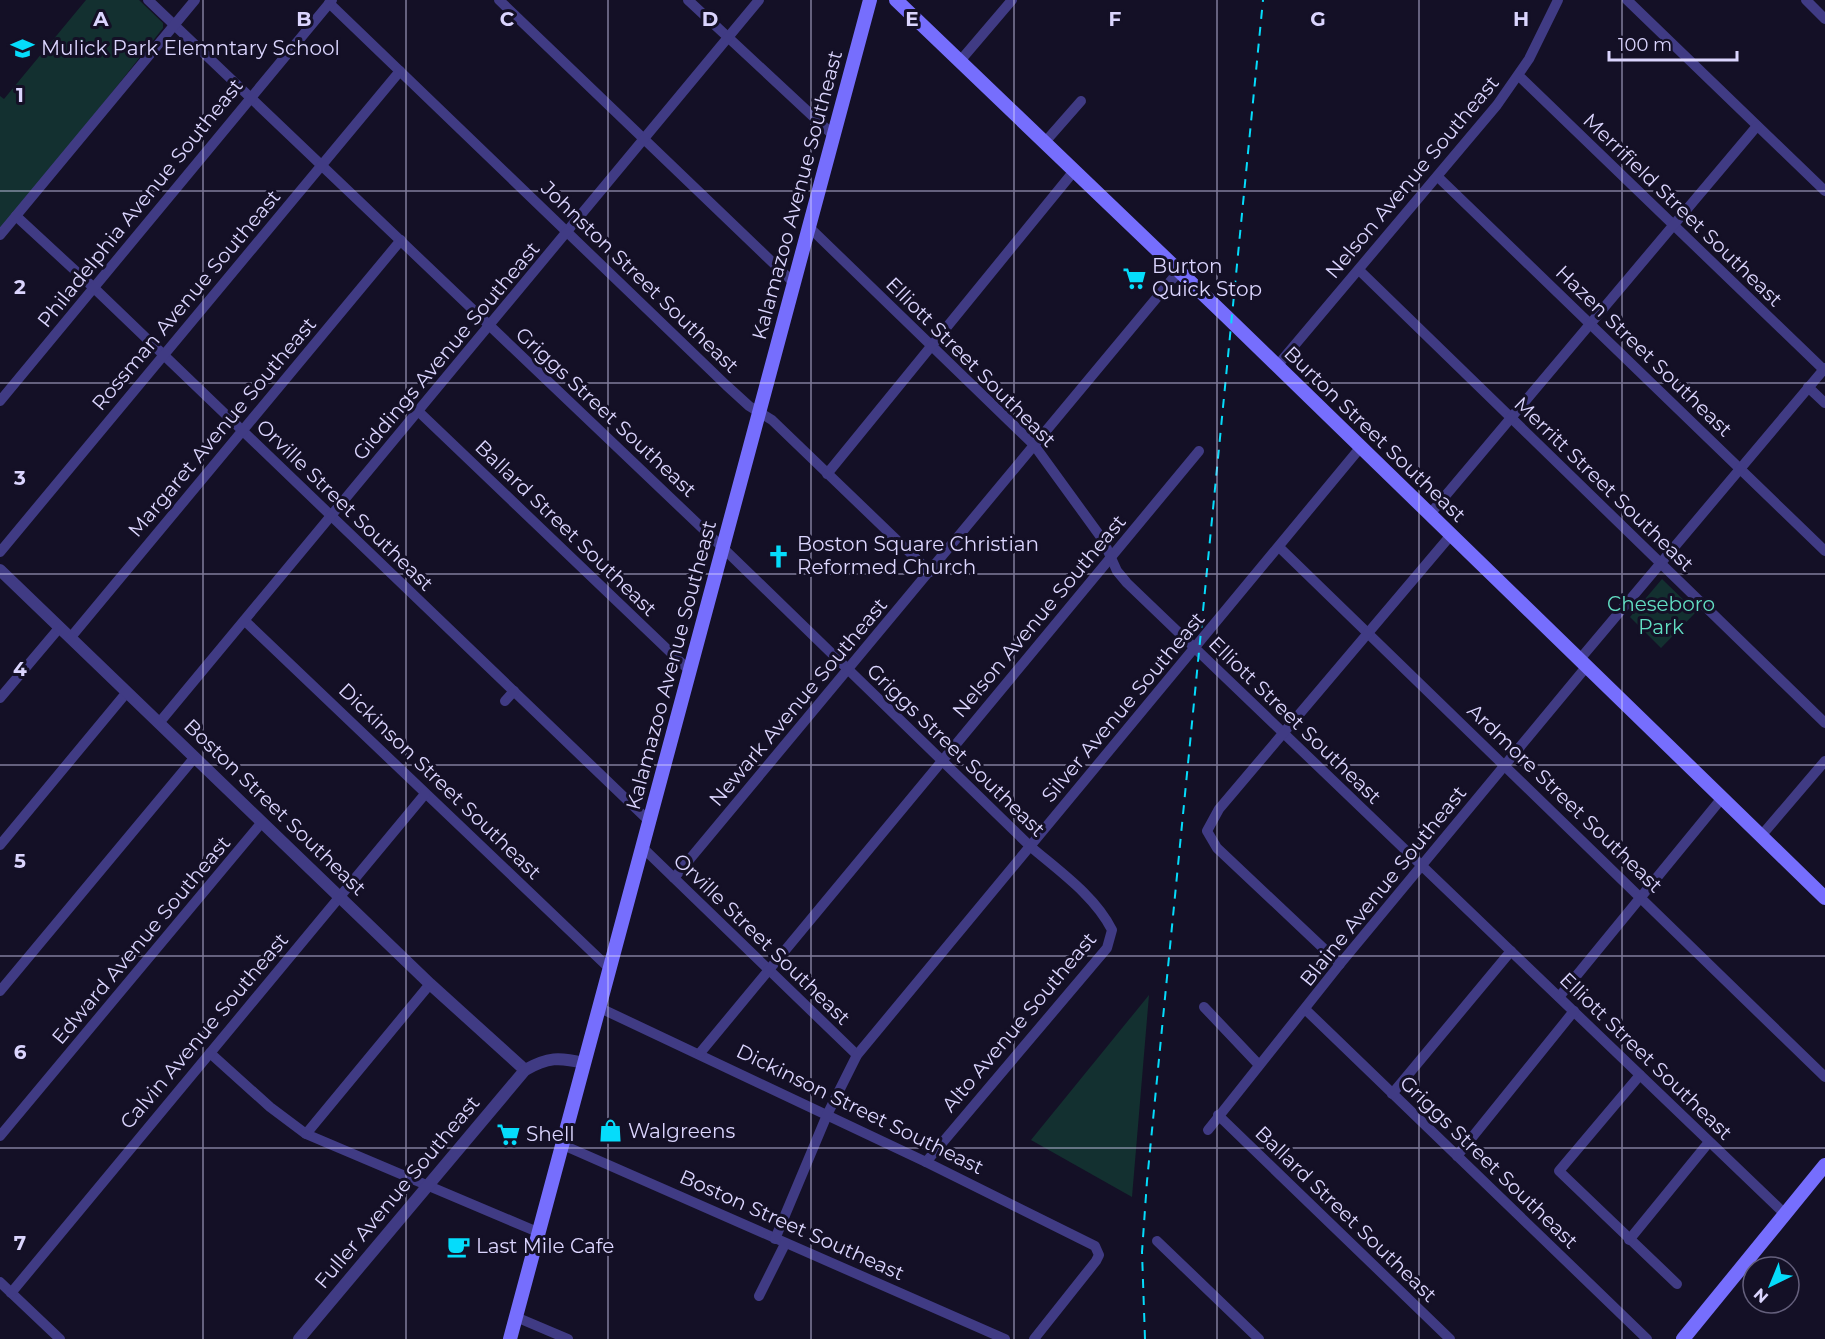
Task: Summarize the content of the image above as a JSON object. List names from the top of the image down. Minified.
{"streets":{"main road":["Kalamazoo Avenue Southeast","Burton Street Southeast"],"street":["Nelson Avenue Southeast","Philadelphia Avenue Southeast","Merrifield Street Southeast","Johnston Street Southeast","Rossman Avenue Southeast","Giddings Avenue Southeast","Hazen Street Southeast","Elliott Street Southeast","Griggs Street Southeast","Margaret Avenue Southeast","Merritt Street Southeast","Orville Street Southeast","Ballard Street Southeast","Newark Avenue Southeast","Silver Avenue Southeast","Dickinson Street Southeast","Ardmore Street Southeast","Boston Street Southeast","Blaine Avenue Southeast","Edward Avenue Southeast","Alto Avenue Southeast","Calvin Avenue Southeast","Fuller Avenue Southeast"]},"crossings":[["Nelson Avenue Southeast","Merrifield Street Southeast"],["Nelson Avenue Southeast","Hazen Street Southeast"],["Nelson Avenue Southeast","Elliott Street Southeast"],["Nelson Avenue Southeast","Griggs Street Southeast"],["Nelson Avenue Southeast","Burton Street Southeast"],["Nelson Avenue Southeast","Merritt Street Southeast"],["Nelson Avenue Southeast","Orville Street Southeast"],["Nelson Avenue Southeast","Dickinson Street Southeast"],["Kalamazoo Avenue Southeast","Johnston Street Southeast"],["Kalamazoo Avenue Southeast","Elliott Street Southeast"],["Kalamazoo Avenue Southeast","Griggs Street Southeast"],["Kalamazoo Avenue Southeast","Orville Street Southeast"],["Kalamazoo Avenue Southeast","Ballard Street Southeast"],["Kalamazoo Avenue Southeast","Dickinson Street Southeast"],["Kalamazoo Avenue Southeast","Boston Street Southeast"],["Philadelphia Avenue Southeast","Johnston Street Southeast"],["Philadelphia Avenue Southeast","Griggs Street Southeast"],["Philadelphia Avenue Southeast","Orville Street Southeast"],["Merrifield Street Southeast","Blaine Avenue Southeast"],["Johnston Street Southeast","Rossman Avenue Southeast"],["Johnston Street Southeast","Giddings Avenue Southeast"],["Johnston Street Southeast","Newark Avenue Southeast"],["Rossman Avenue Southeast","Griggs Street Southeast"],["Rossman Avenue Southeast","Orville Street Southeast"],["Giddings Avenue Southeast","Griggs Street Southeast"],["Giddings Avenue Southeast","Orville Street Southeast"],["Giddings Avenue Southeast","Ballard Street Southeast"],["Giddings Avenue Southeast","Dickinson Street Southeast"],["Giddings Avenue Southeast","Boston Street Southeast"],["Hazen Street Southeast","Blaine Avenue Southeast"],["Elliott Street Southeast","Newark Avenue Southeast"],["Elliott Street Southeast","Silver Avenue Southeast"],["Elliott Street Southeast","Blaine Avenue Southeast"],["Griggs Street Southeast","Margaret Avenue Southeast"],["Griggs Street Southeast","Newark Avenue Southeast"],["Griggs Street Southeast","Silver Avenue Southeast"],["Griggs Street Southeast","Blaine Avenue Southeast"],["Griggs Street Southeast","Alto Avenue Southeast"],["Margaret Avenue Southeast","Orville Street Southeast"],["Margaret Avenue Southeast","Boston Street Southeast"],["Burton Street Southeast","Newark Avenue Southeast"],["Burton Street Southeast","Silver Avenue Southeast"],["Burton Street Southeast","Blaine Avenue Southeast"],["Merritt Street Southeast","Blaine Avenue Southeast"],["Orville Street Southeast","Newark Avenue Southeast"],["Orville Street Southeast","Silver Avenue Southeast"],["Ballard Street Southeast","Blaine Avenue Southeast"],["Silver Avenue Southeast","Dickinson Street Southeast"],["Silver Avenue Southeast","Ardmore Street Southeast"],["Silver Avenue Southeast","Boston Street Southeast"],["Dickinson Street Southeast","Alto Avenue Southeast"],["Dickinson Street Southeast","Calvin Avenue Southeast"],["Ardmore Street Southeast","Blaine Avenue Southeast"],["Boston Street Southeast","Edward Avenue Southeast"],["Boston Street Southeast","Calvin Avenue Southeast"],["Boston Street Southeast","Fuller Avenue Southeast"]],"parks":["Cheseboro Park"],"places":{"school or university":["Mulick Park Elemntary School"],"supermarket":["Burton Quick Stop","Shell"],"church":["Boston Square Christian Reformed Church"],"shop":["Walgreens"],"cafe":["Last Mile Cafe"]},"scale_bar":"100 m","north":"bottom left","grid":{"columns":["A","B","C","D","E","F","G","H"],"rows":["1","2","3","4","5","6","7"]}}
